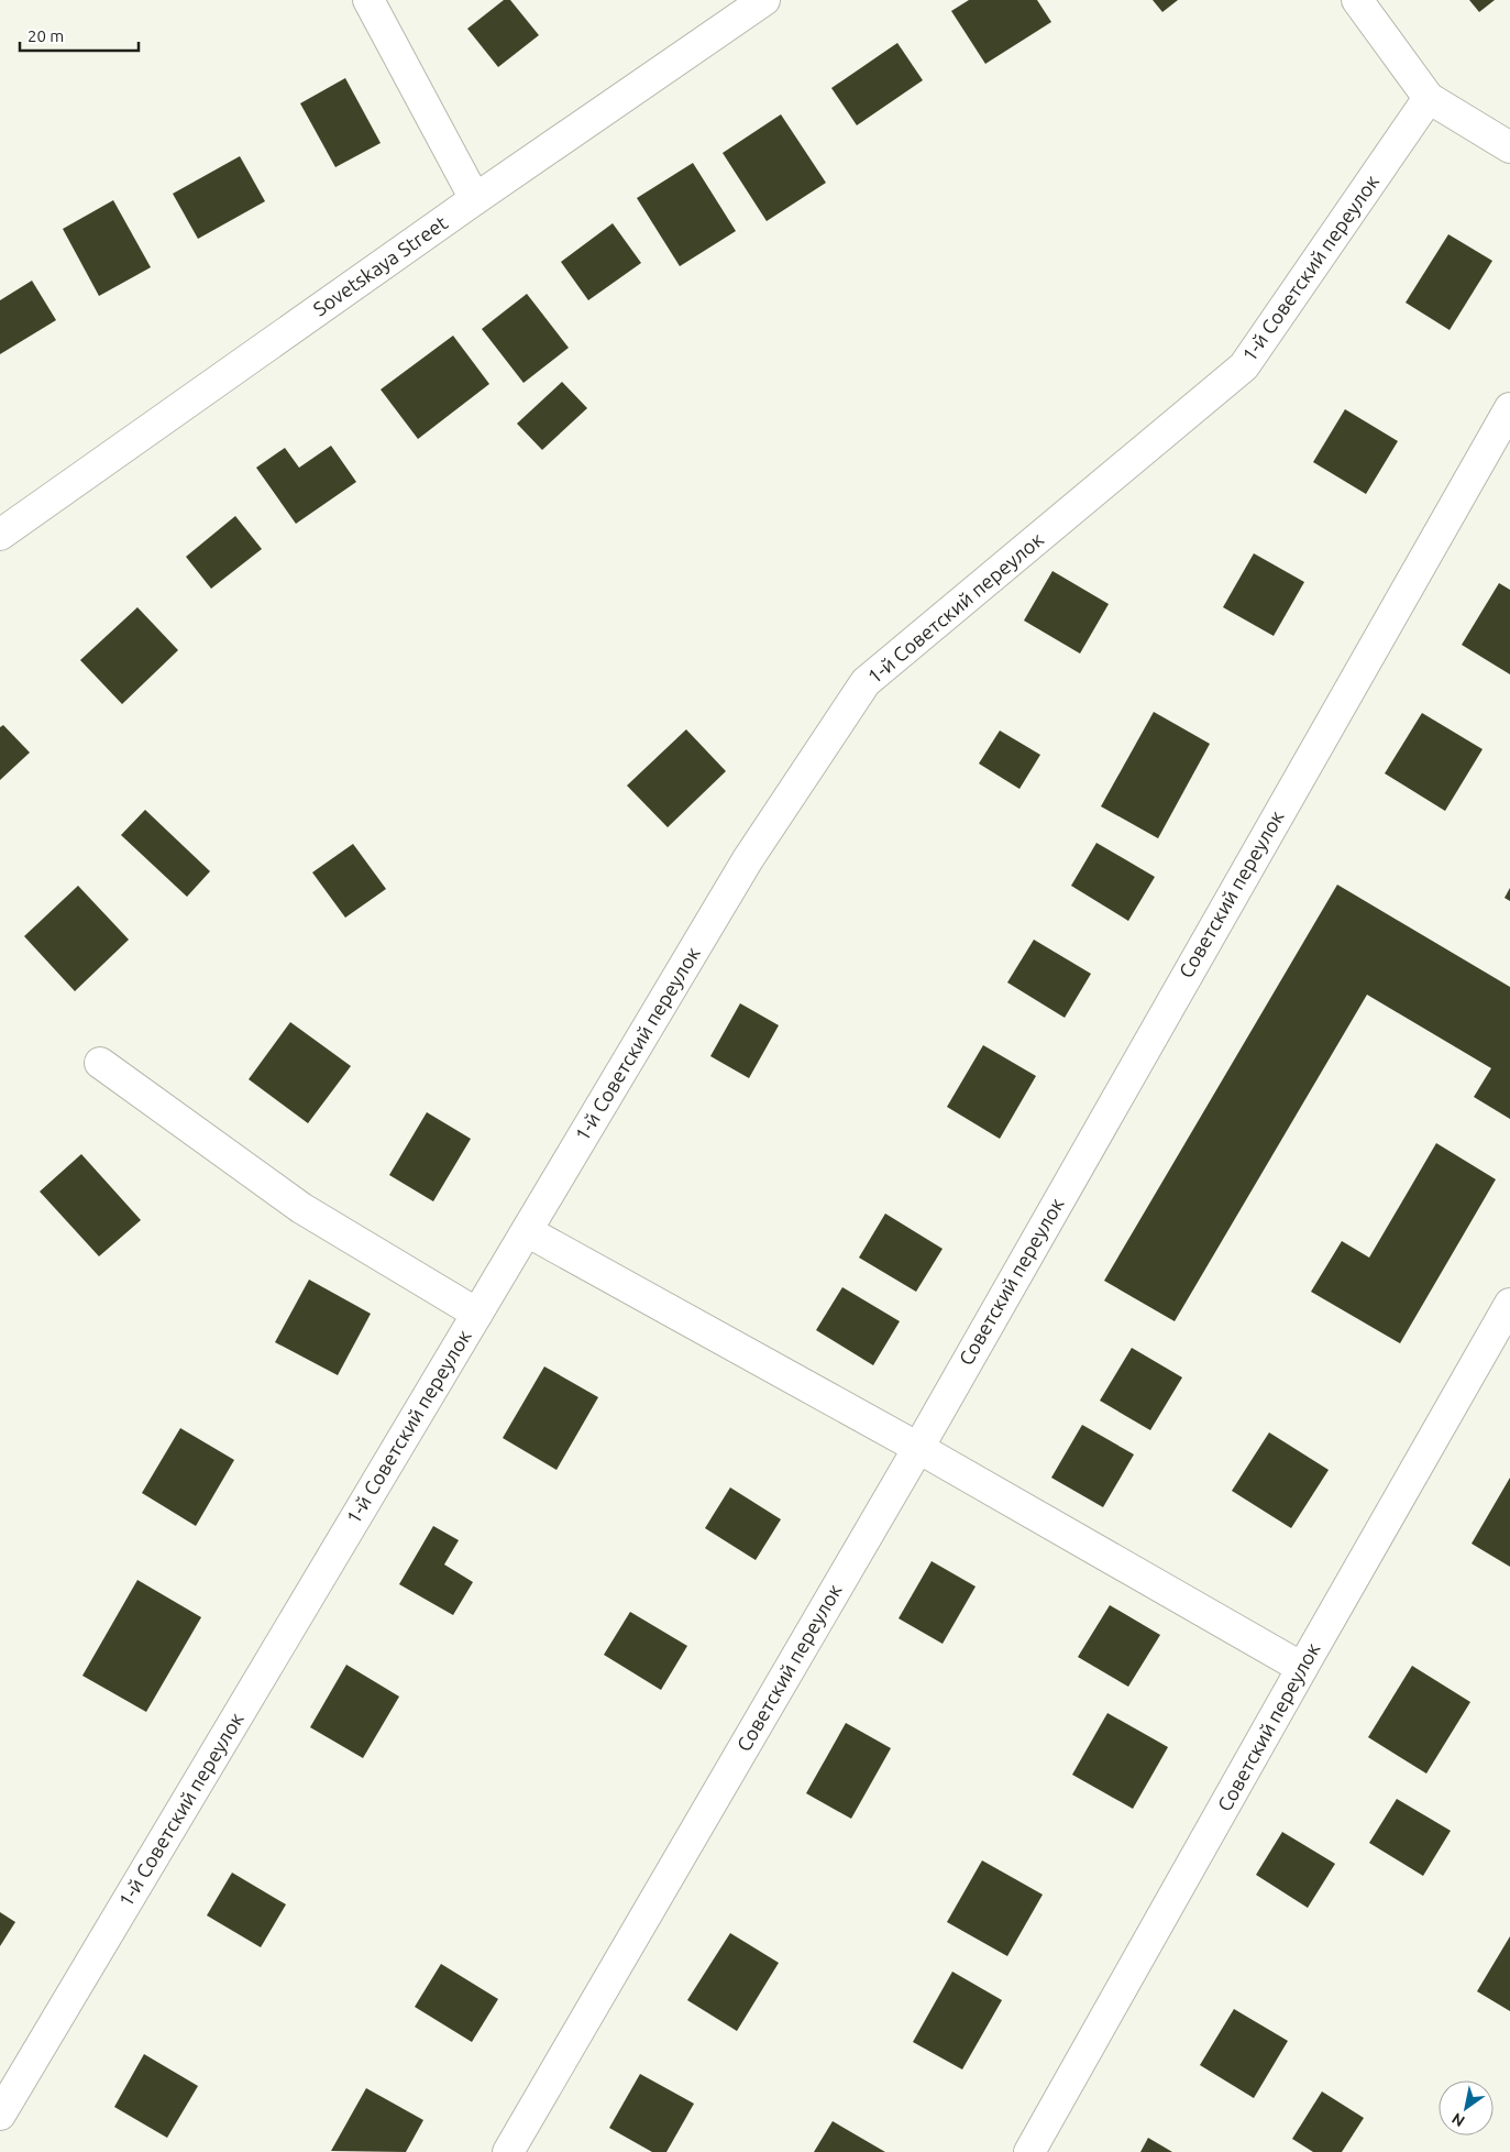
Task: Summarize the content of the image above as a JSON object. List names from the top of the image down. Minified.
{"streets":{"street":["Sovetskaya Street","1-й Советский переулок","Советский переулок"]},"scale_bar":"20 m","north":"bottom left"}
